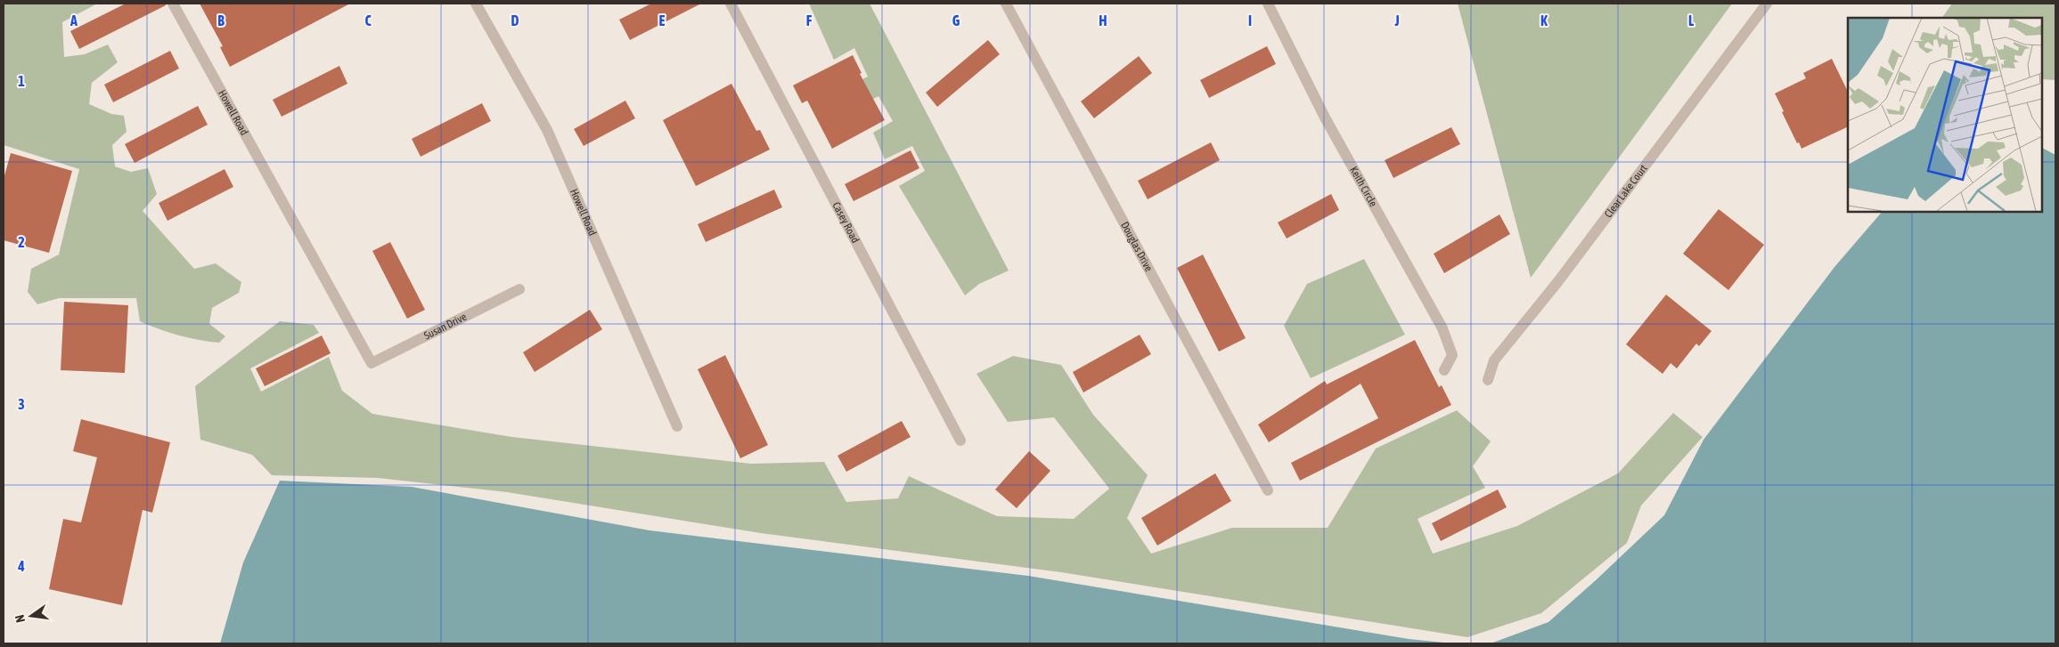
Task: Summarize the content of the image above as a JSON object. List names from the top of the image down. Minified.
{"streets":{"street":["Howell Road","Keith Circle","Clear Lake Court","Casey Road","Douglas Drive","Susan Drive"]},"crossings":[["Howell Road","Susan Drive"]],"north":"left","grid":{"columns":["A","B","C","D","E","F","G","H","I","J","K","L"],"rows":["1","2","3","4"]}}
